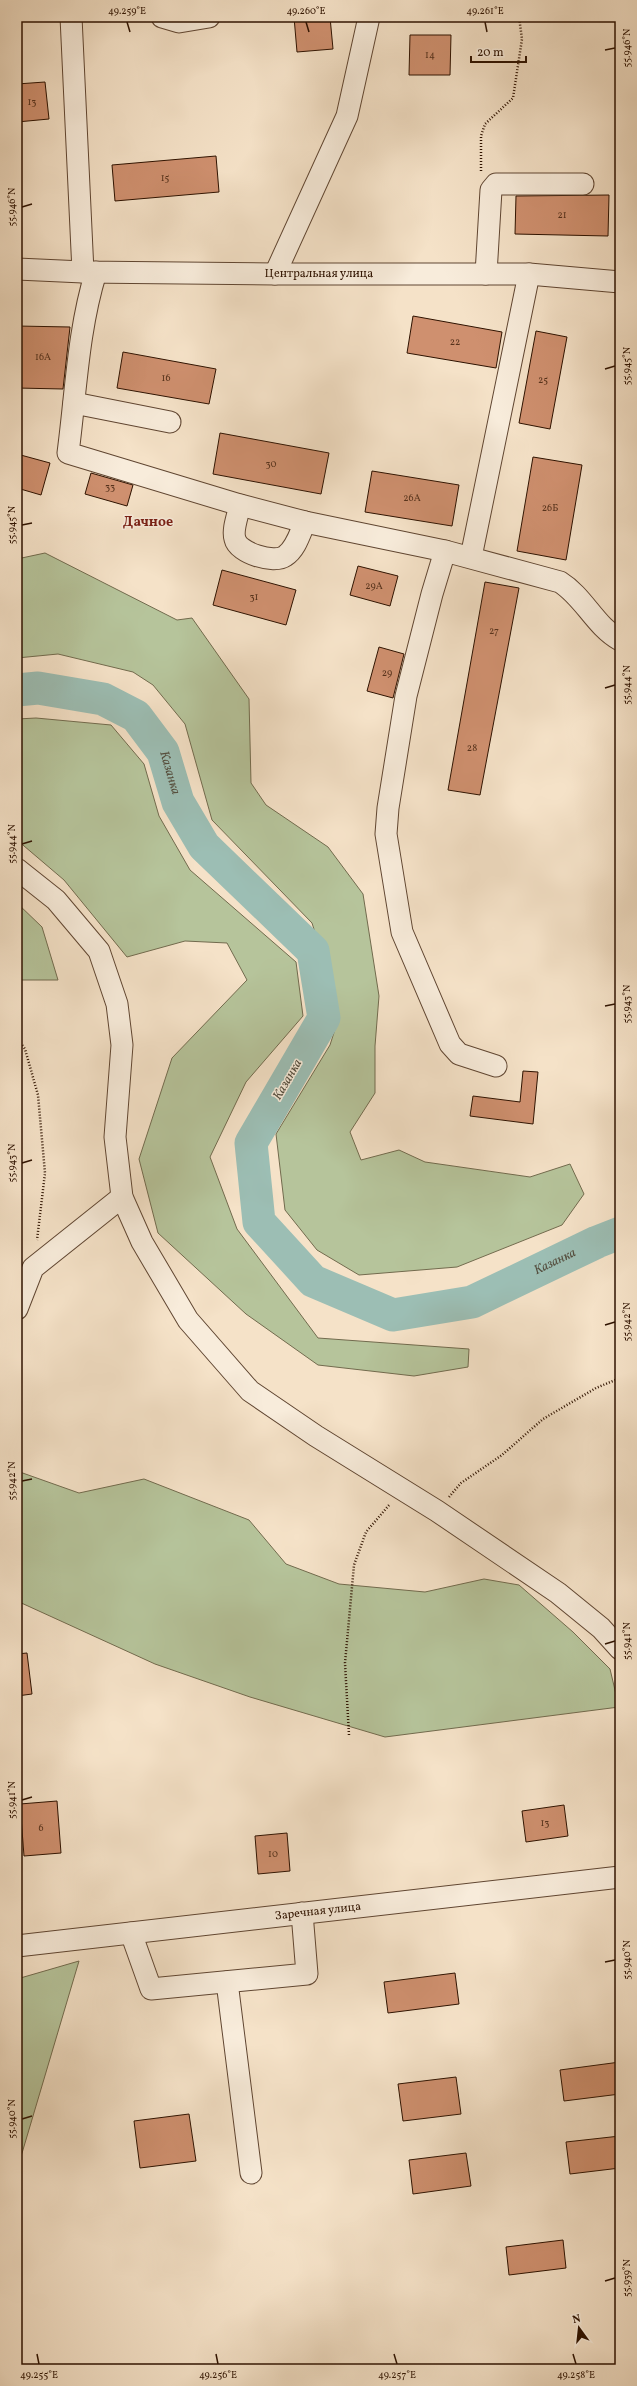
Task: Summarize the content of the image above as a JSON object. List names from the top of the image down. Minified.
{"streets":{"street":["Центральная улица","Заречная улица"]},"districts":["Дачное"],"water":["Казанка"],"house_numbers":["14","13","15","21","22","16А","16","25","30","33","26А","26Б","29А","31","27","29","28","13","6","10"],"scale_bar":"20 m","north":"top","coordinates":["49.259°E","49.260°E","49.261°E","55.946°N","55.945°N","55.944°N","55.943°N","55.942°N","55.941°N","55.940°N","55.939°N","49.255°E","49.256°E","49.257°E","49.258°E"]}
